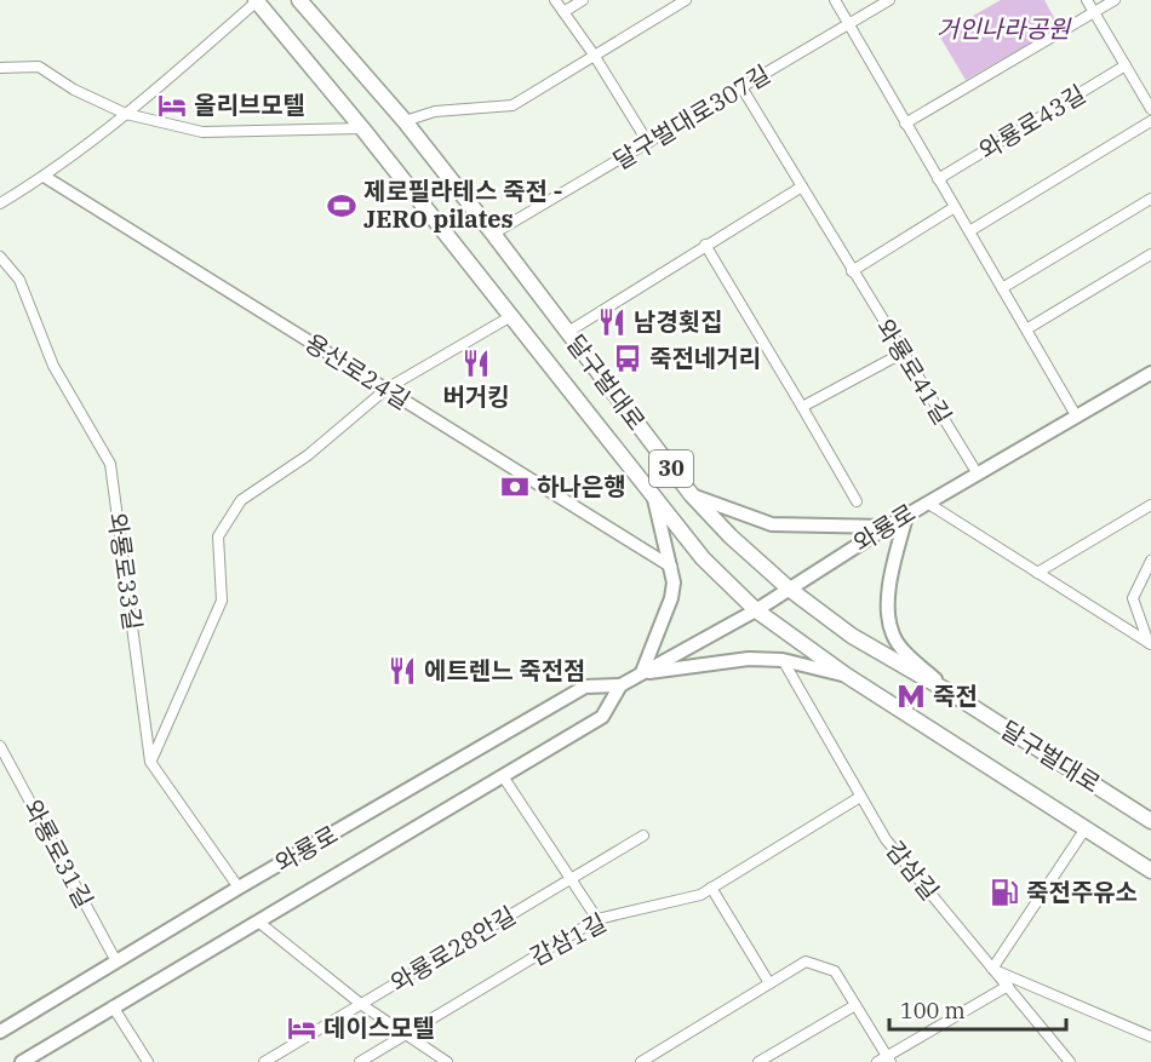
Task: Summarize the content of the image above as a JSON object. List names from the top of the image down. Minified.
{"streets":{"main road":["달구벌대로","30","와룡로"],"street":["달구벌대로307길","와룡로43길","용산로24길","와룡로41길","와룡로33길","와룡로31길","감삼길","감삼1길","와룡로28안길"]},"crossings":[["달구벌대로307길","와룡로41길"],["달구벌대로307길","달구벌대로"],["용산로24길","달구벌대로"],["와룡로41길","와룡로"],["달구벌대로","와룡로"],["달구벌대로","감삼길"],["와룡로","와룡로33길"],["와룡로","와룡로31길"],["감삼길","감삼1길"]],"parks":["거인나라공원"],"places":{"hotel":["올리브모텔","데이스모텔"],"sports":["제로필라테스 죽전 - JERO pilates"],"restaurant":["남경횟집","버거킹","에트렌느 죽전점"],"bus stop":["죽전네거리"],"bank":["하나은행"],"metro station":["죽전"],"fuel station":["죽전주유소"]},"scale_bar":"100 m"}
